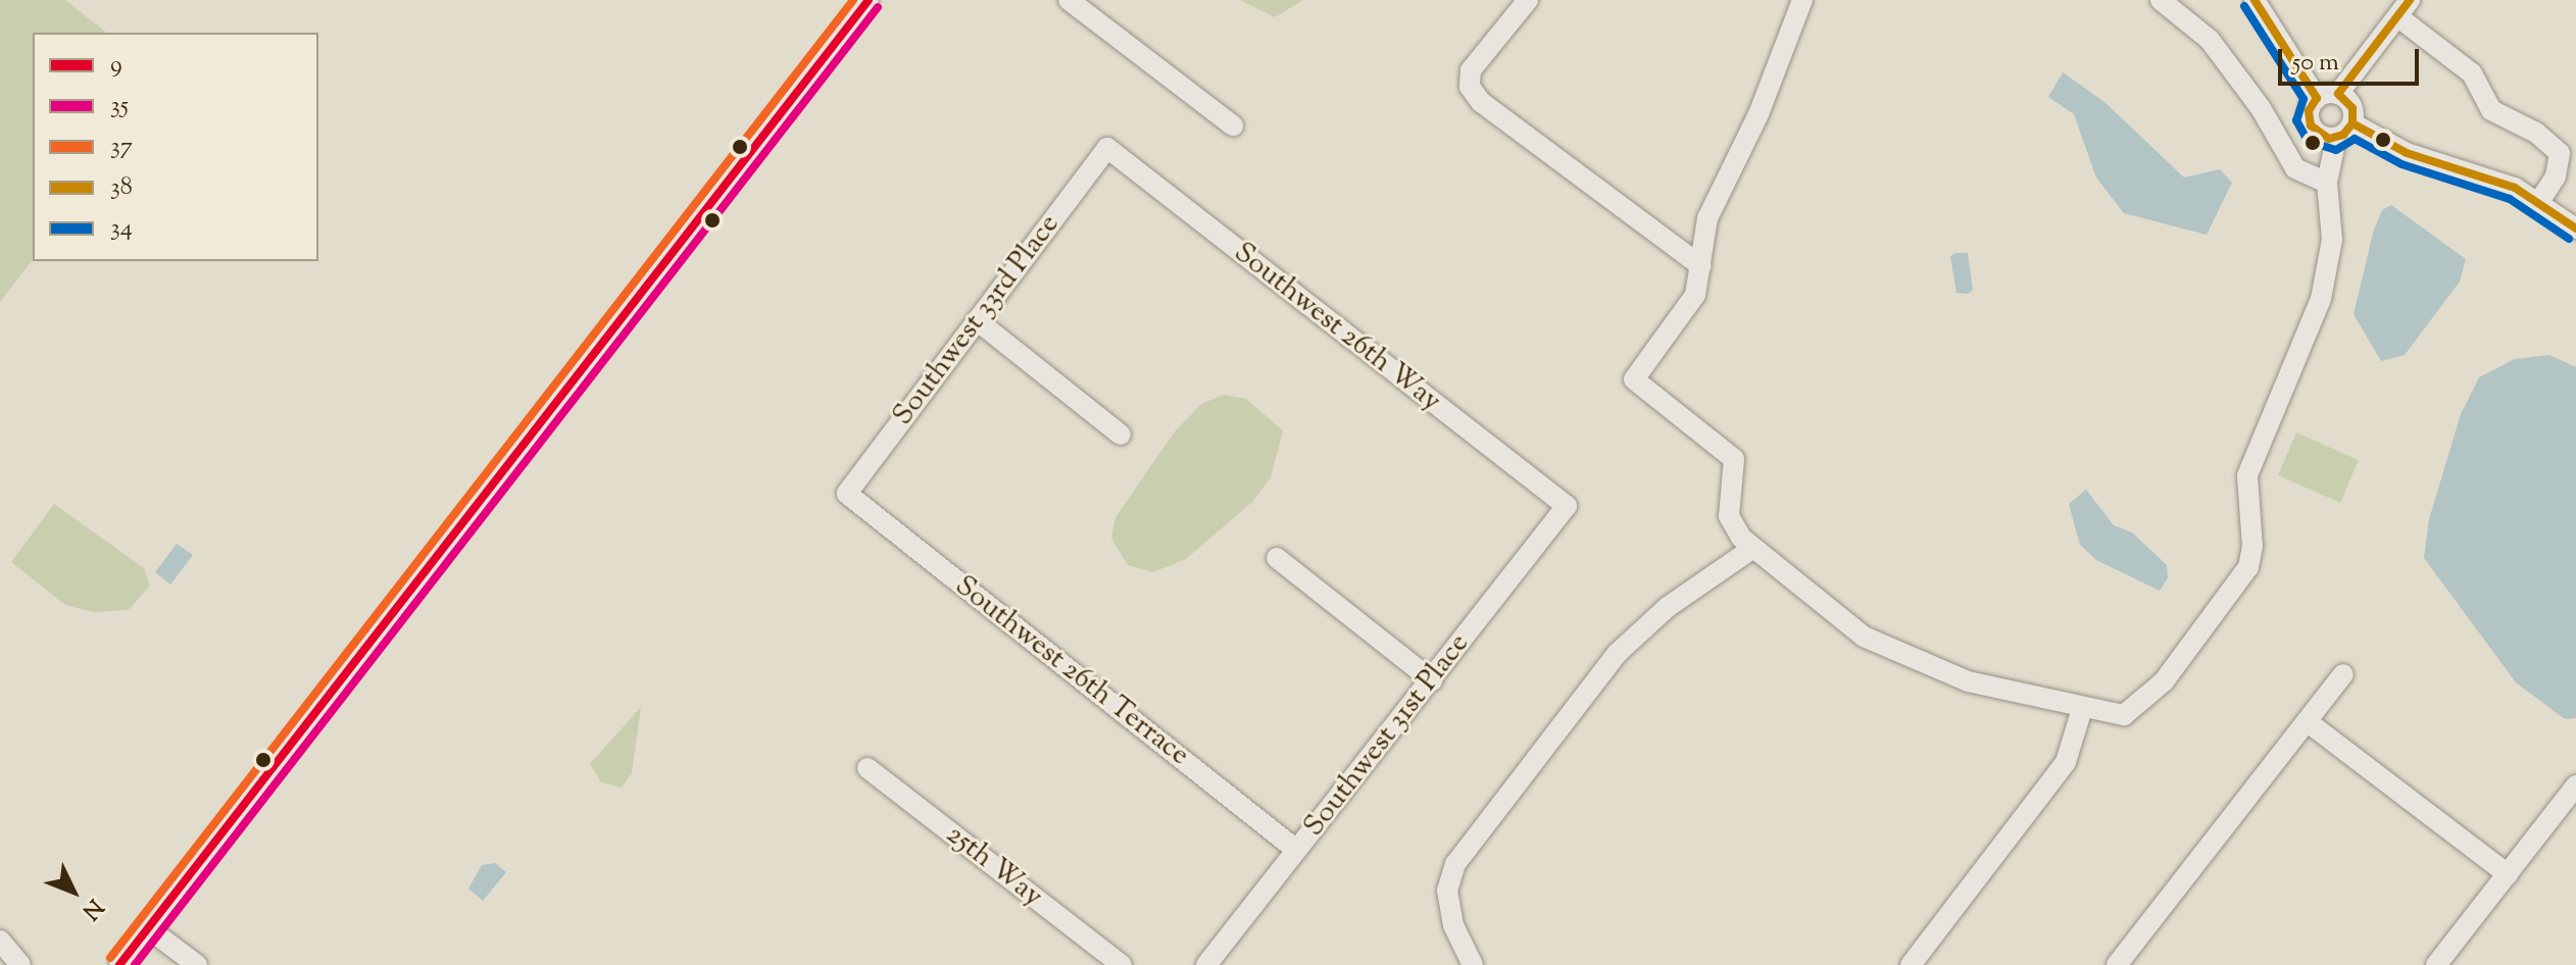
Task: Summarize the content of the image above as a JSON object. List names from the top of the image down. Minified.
{"streets":{"street":["Southwest 33rd Place","Southwest 26th Way","Southwest 26th Terrace","Southwest 31st Place","25th Way"]},"crossings":[["Southwest 33rd Place","Southwest 26th Way"],["Southwest 33rd Place","Southwest 26th Terrace"],["Southwest 26th Way","Southwest 31st Place"],["Southwest 26th Terrace","Southwest 31st Place"]],"lines":["transit line 9","transit line 37","transit line 38","transit line 34","transit line 35"],"legend":["9","35","37","38","34"],"scale_bar":"50 m","north":"bottom right"}
